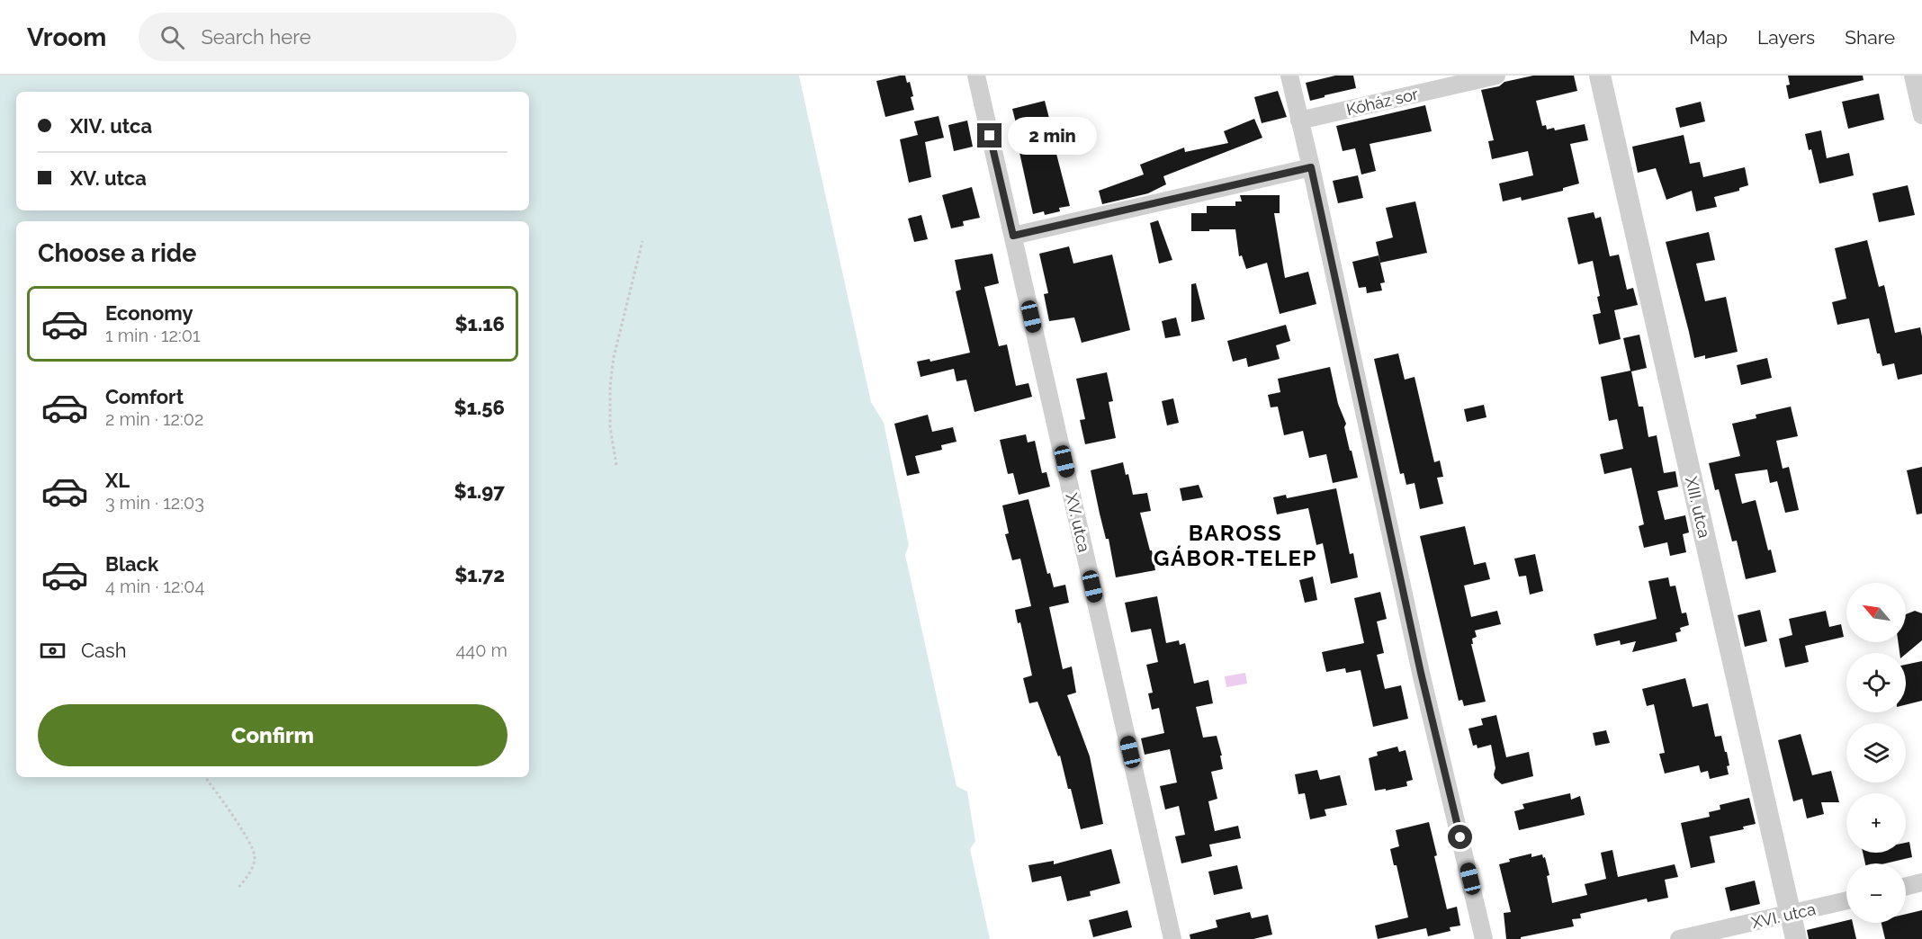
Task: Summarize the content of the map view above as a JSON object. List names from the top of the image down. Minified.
{"streets":{"street":["Kőház sor","XIII. utca","XV. utca","XVI. utca"]},"crossings":[["XIII. utca","XVI. utca"]],"districts":["BAROSS GÁBOR-TELEP"],"north":"top left","page":{"header":"Vroom","search":"Search here","nav":["Map","Layers","Share"],"banner":["XIV. utca","XV. utca"],"bubble":"2 min","heading":"Choose a ride","list":[{"name":"Economy","note":"1 min · 12:01","value":"$1.16"},{"name":"Comfort","note":"2 min · 12:02","value":"$1.56"},{"name":"XL","note":"3 min · 12:03","value":"$1.97"},{"name":"Black","note":"4 min · 12:04","value":"$1.72"}],"map_buttons":["+","−"],"pay":["Cash","440 m"],"buttons":"Confirm"}}
